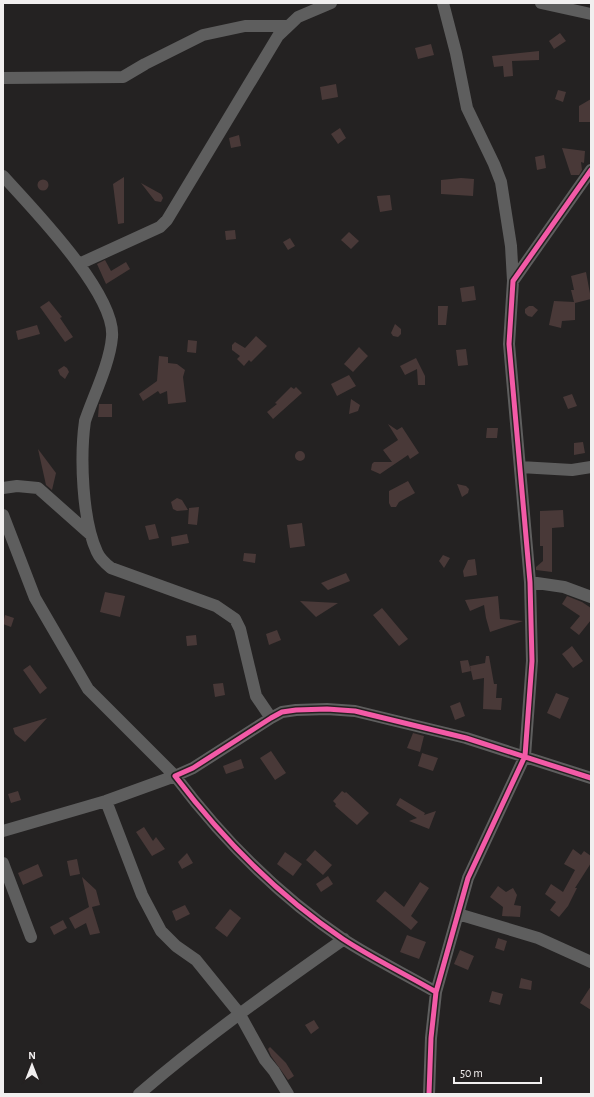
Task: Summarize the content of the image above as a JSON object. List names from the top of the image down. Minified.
{"scale_bar":"50 m","north":"top"}
